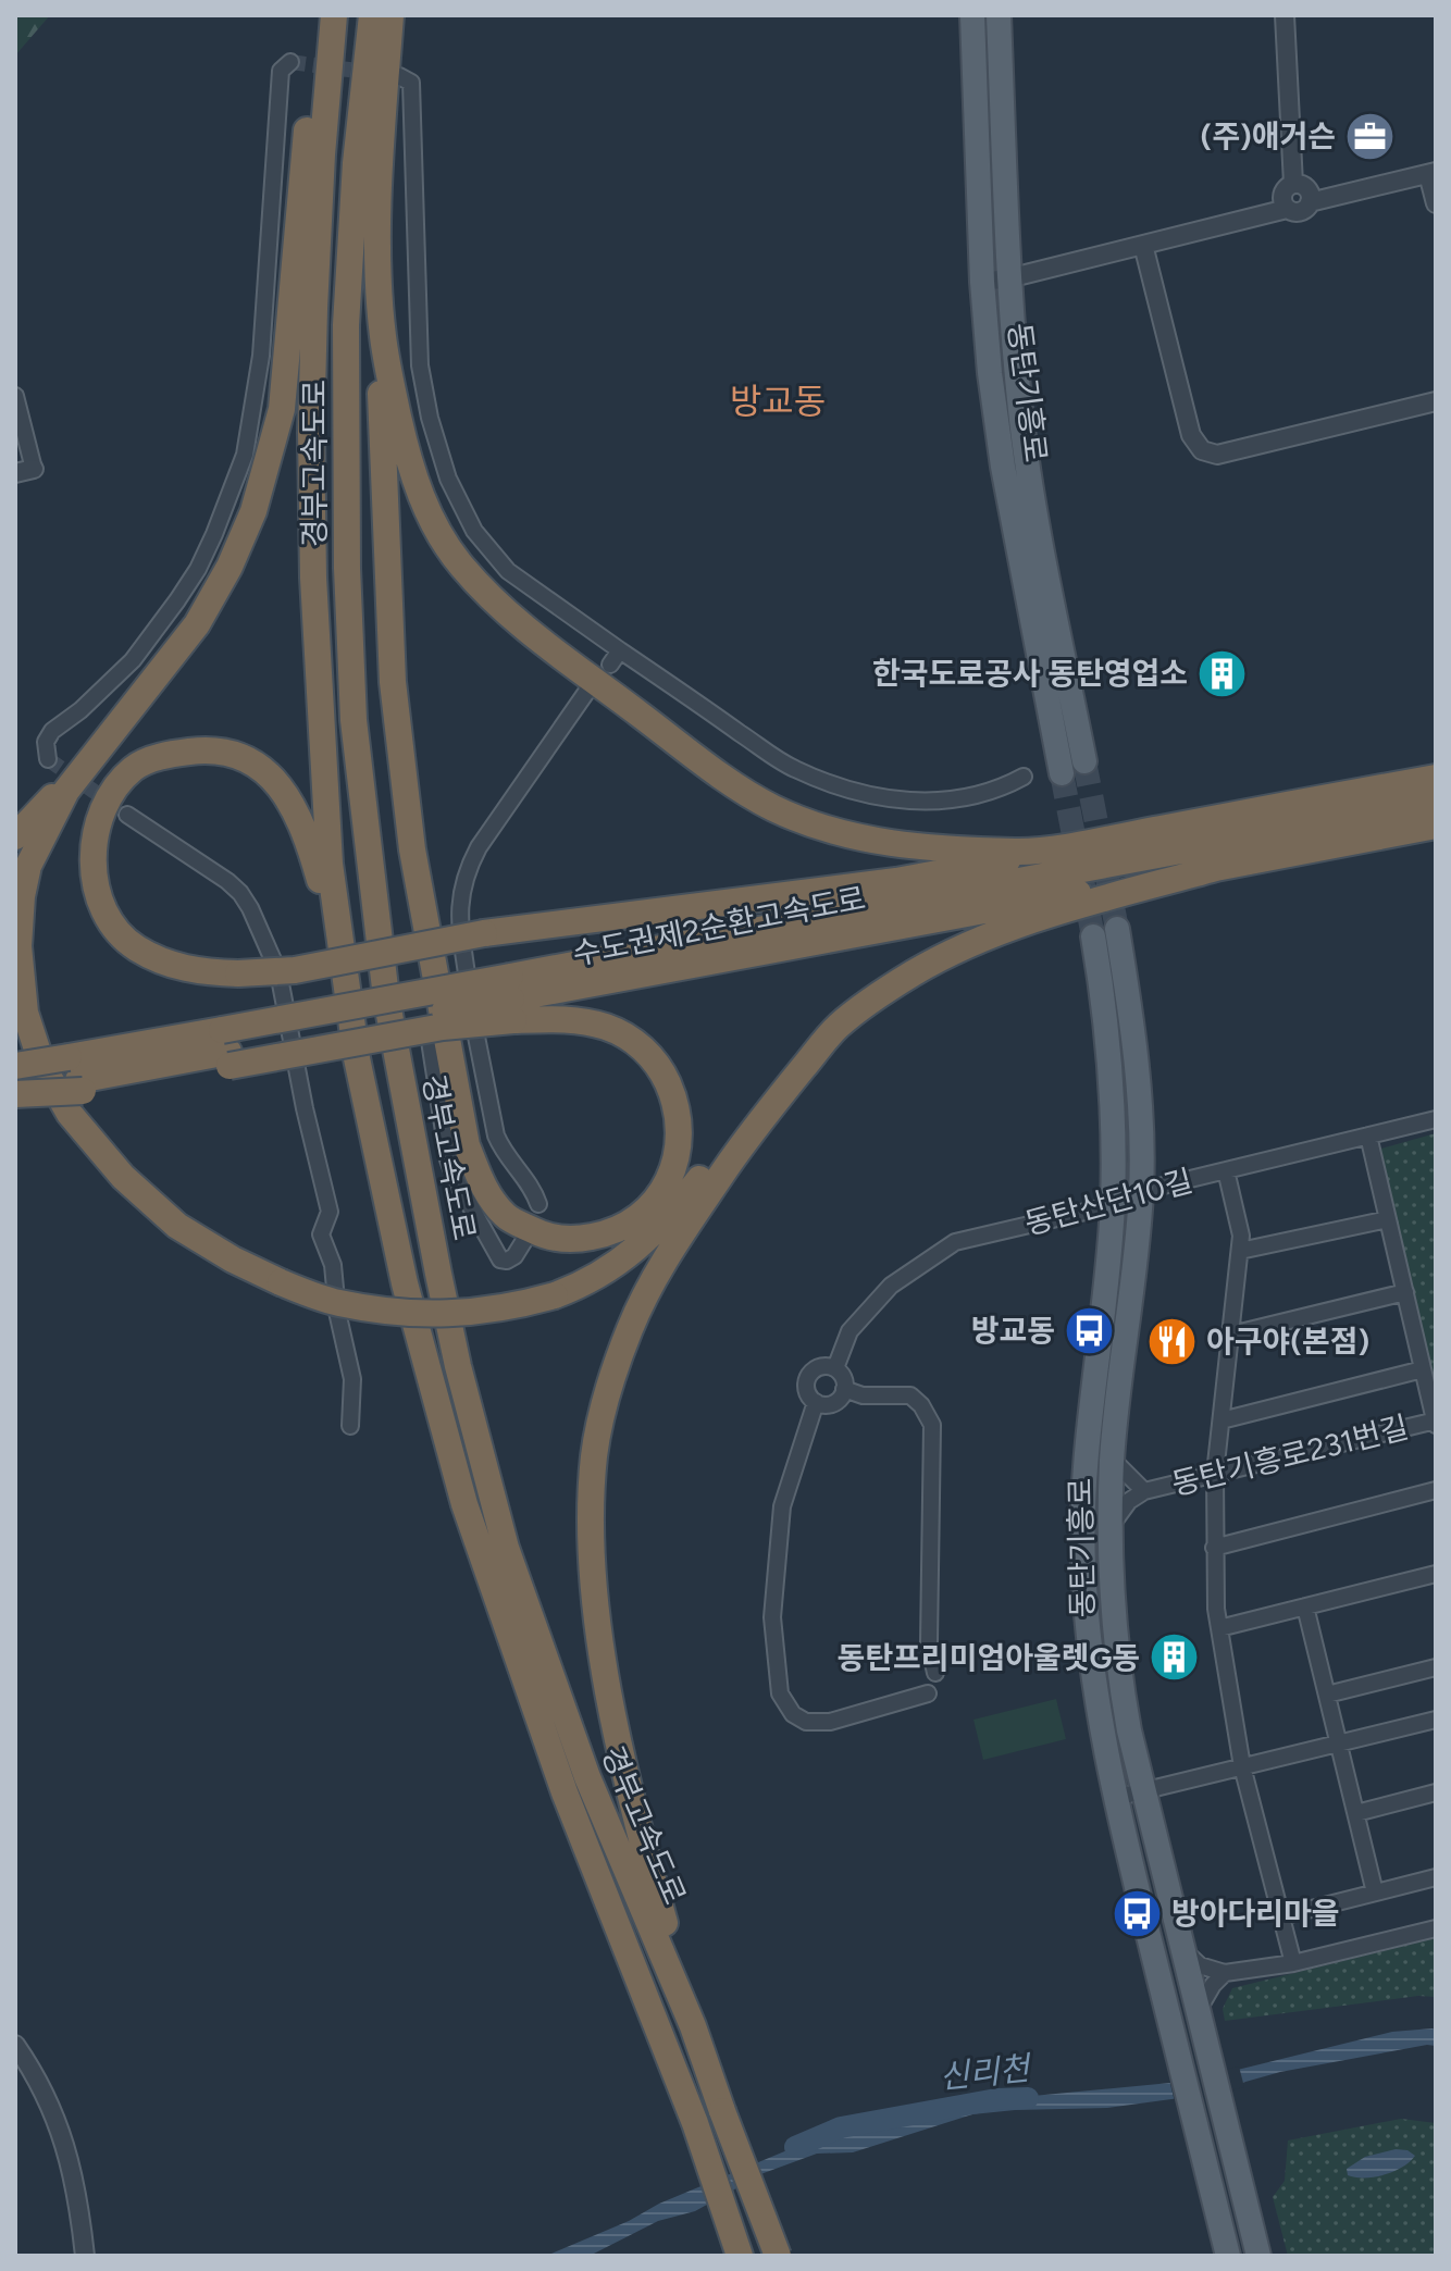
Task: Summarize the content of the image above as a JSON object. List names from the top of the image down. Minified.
{"streets":{"highway":["경부고속도로","수도권제2순환고속도로"],"main road":["동탄기흥로"],"street":["동탄산단10길","동탄기흥로231번길"]},"crossings":[["동탄기흥로","동탄산단10길"]],"districts":["방교동"],"water":["신리천"],"places":{"office":["(주)애거슨"],"building":["한국도로공사 동탄영업소","동탄프리미엄아울렛G동"],"bus stop":["방교동","방아다리마을"],"restaurant":["아구야(본점)"]}}
